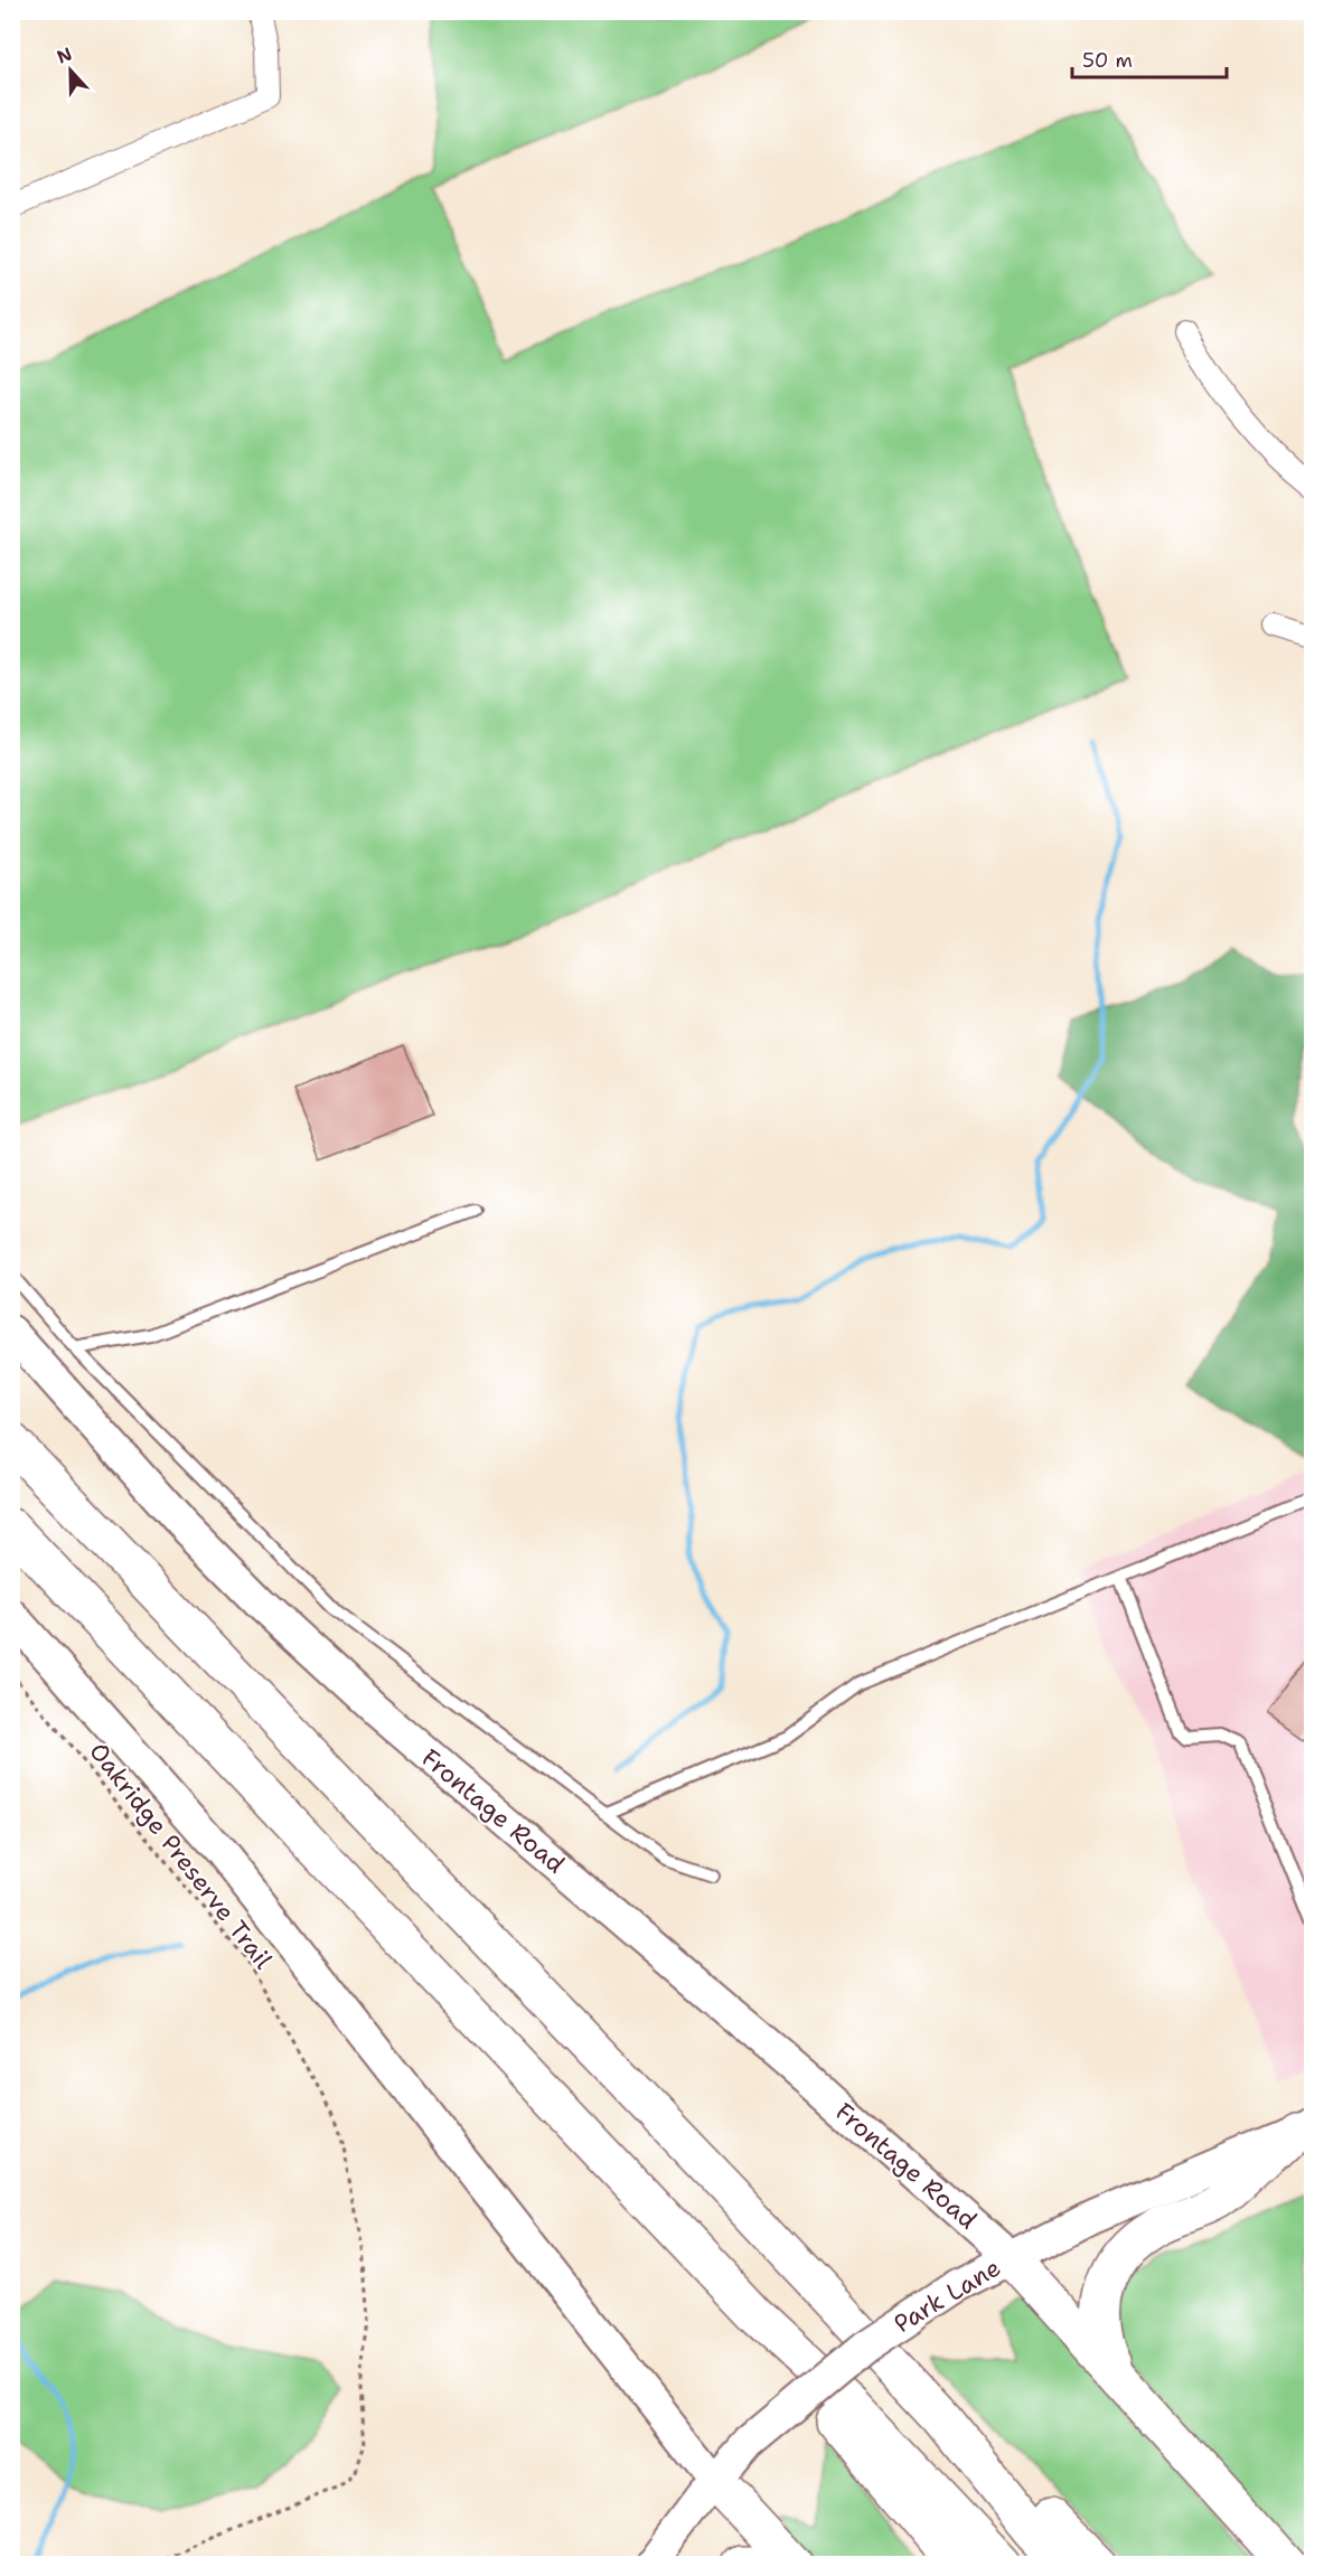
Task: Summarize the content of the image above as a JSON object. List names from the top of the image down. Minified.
{"streets":{"main road":["Frontage Road","Park Lane"],"path":["Oakridge Preserve Trail"]},"crossings":[["Frontage Road","Park Lane"]],"scale_bar":"50 m","north":"top"}
